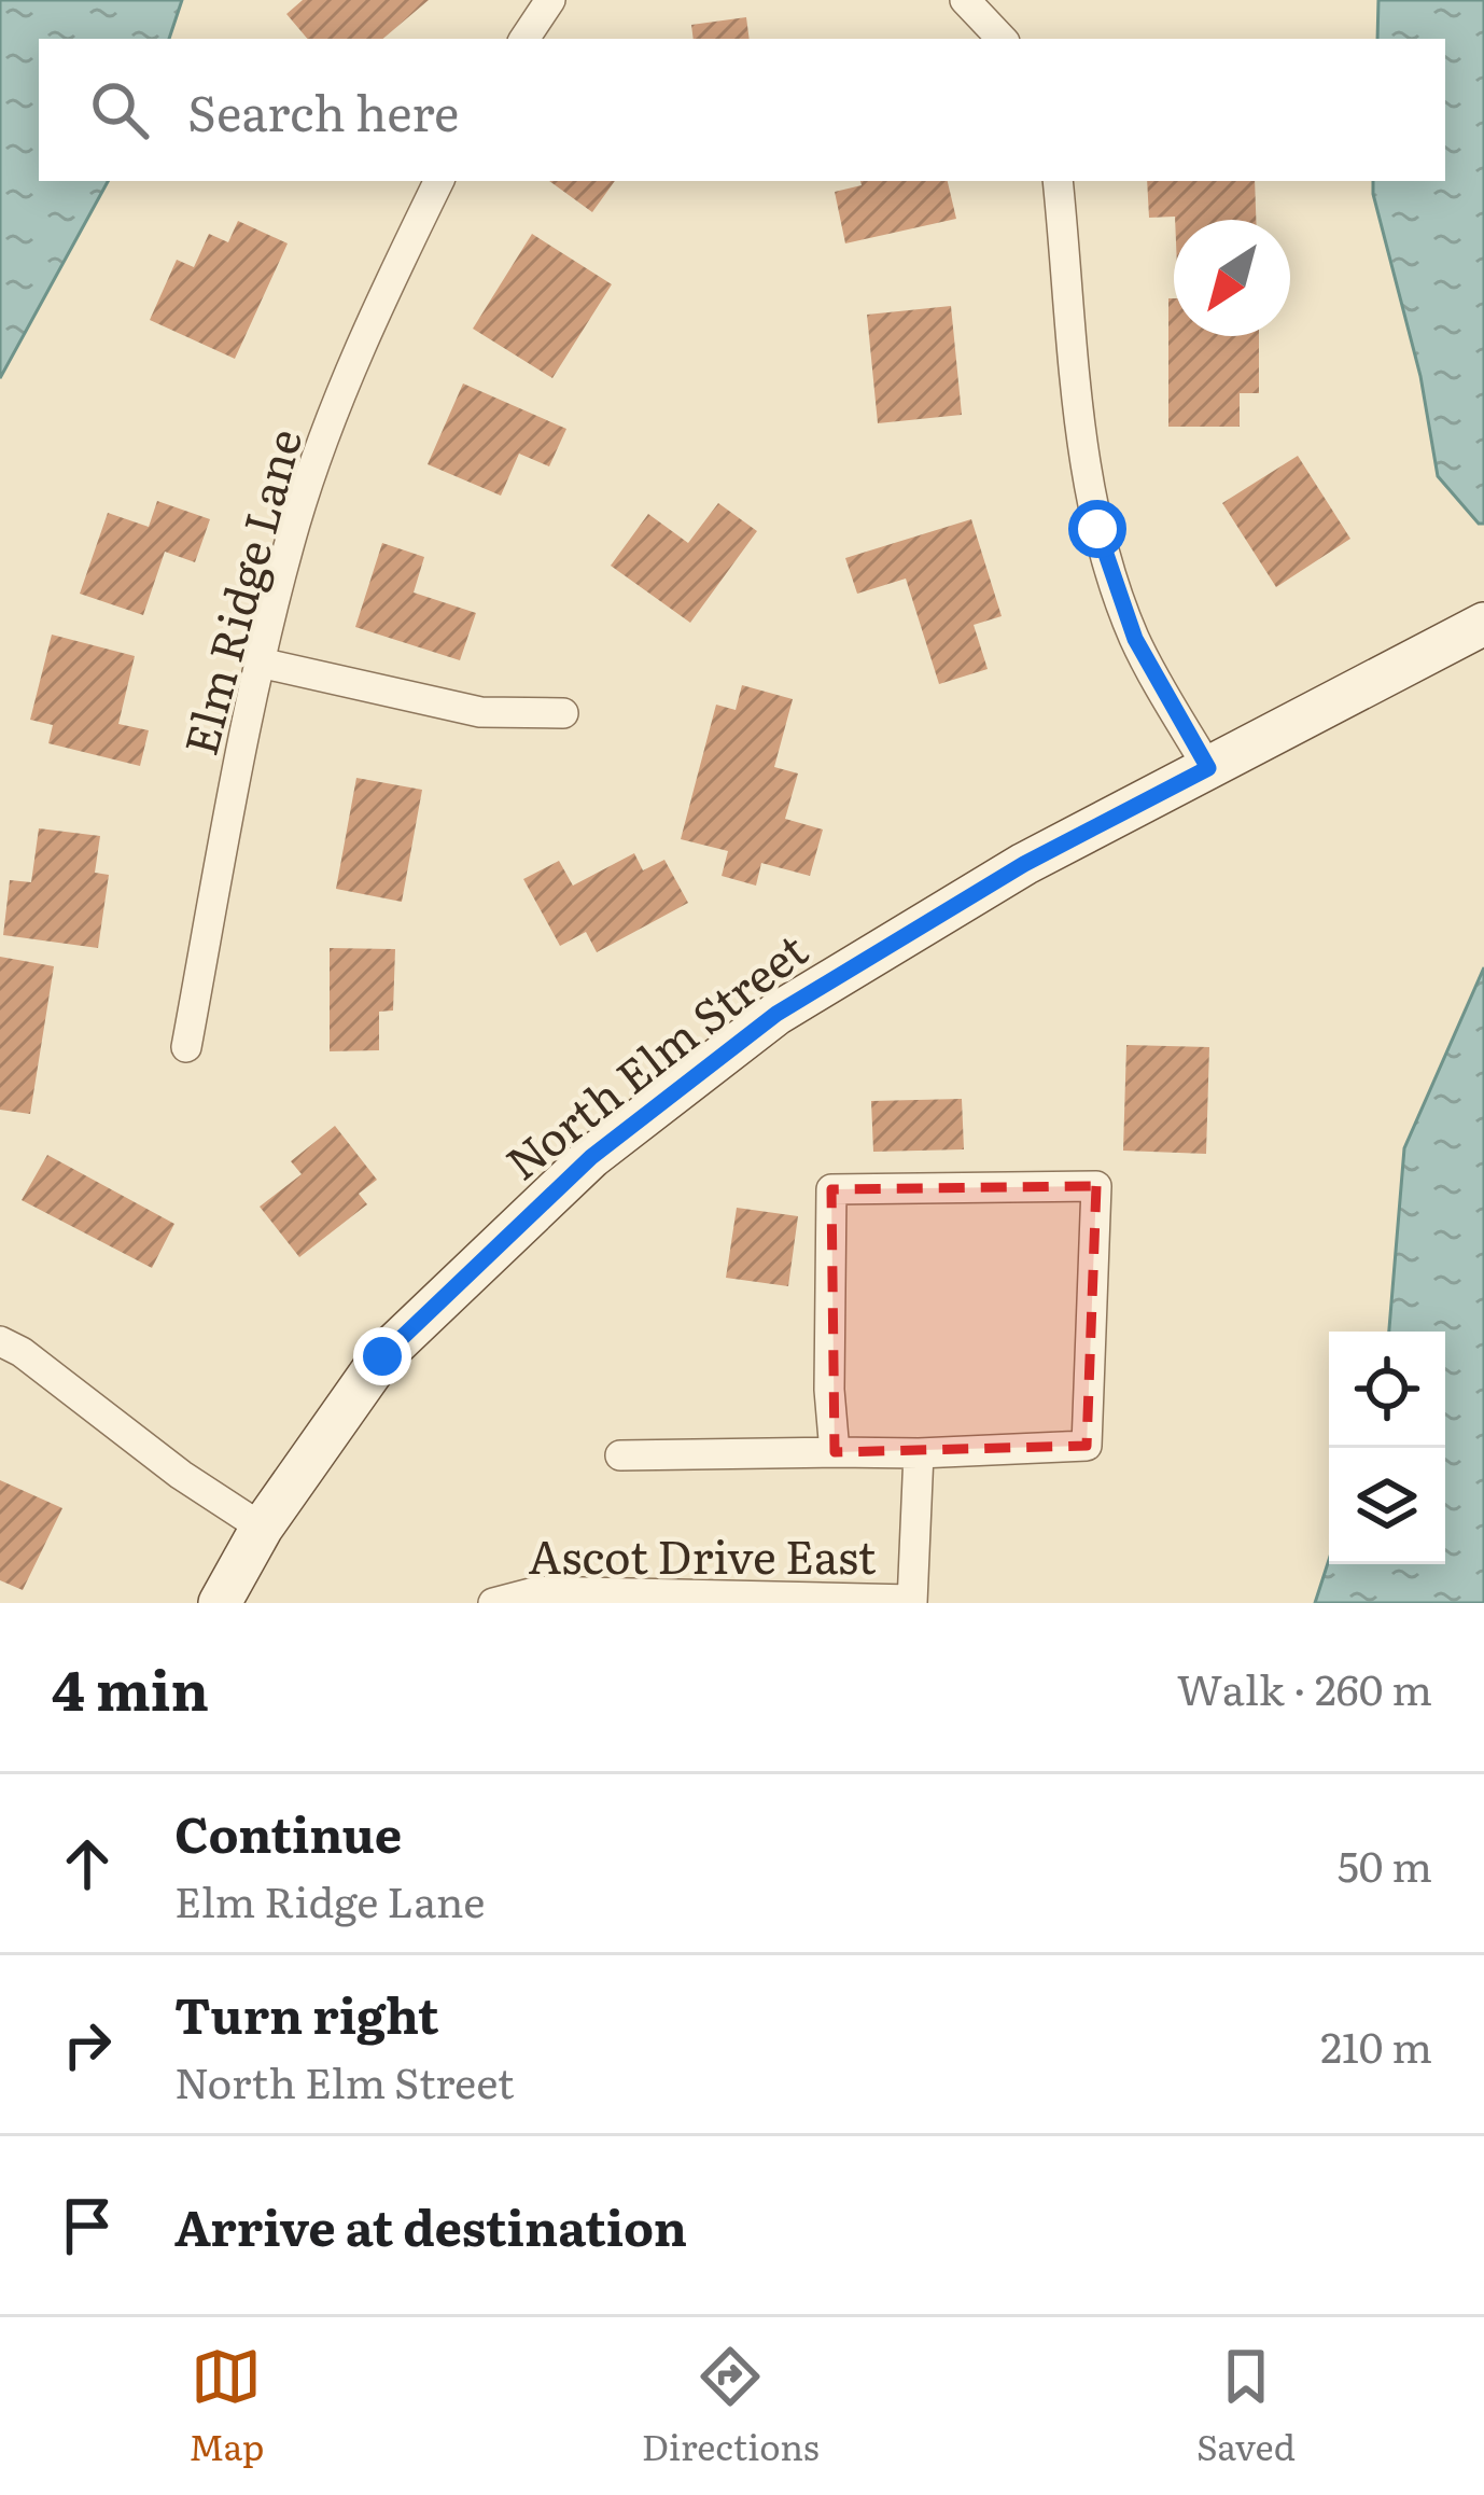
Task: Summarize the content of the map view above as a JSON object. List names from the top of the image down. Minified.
{"streets":{"main road":["North Elm Street"],"street":["Elm Ridge Lane","Ascot Drive East"]},"north":"bottom left","page":{"search":"Search here","heading":["4 min","Walk · 260 m"],"list":[["Continue","Elm Ridge Lane","50 m"],["Turn right","North Elm Street","210 m"],"Arrive at destination"],"nav":["Map","Directions","Saved"]}}
